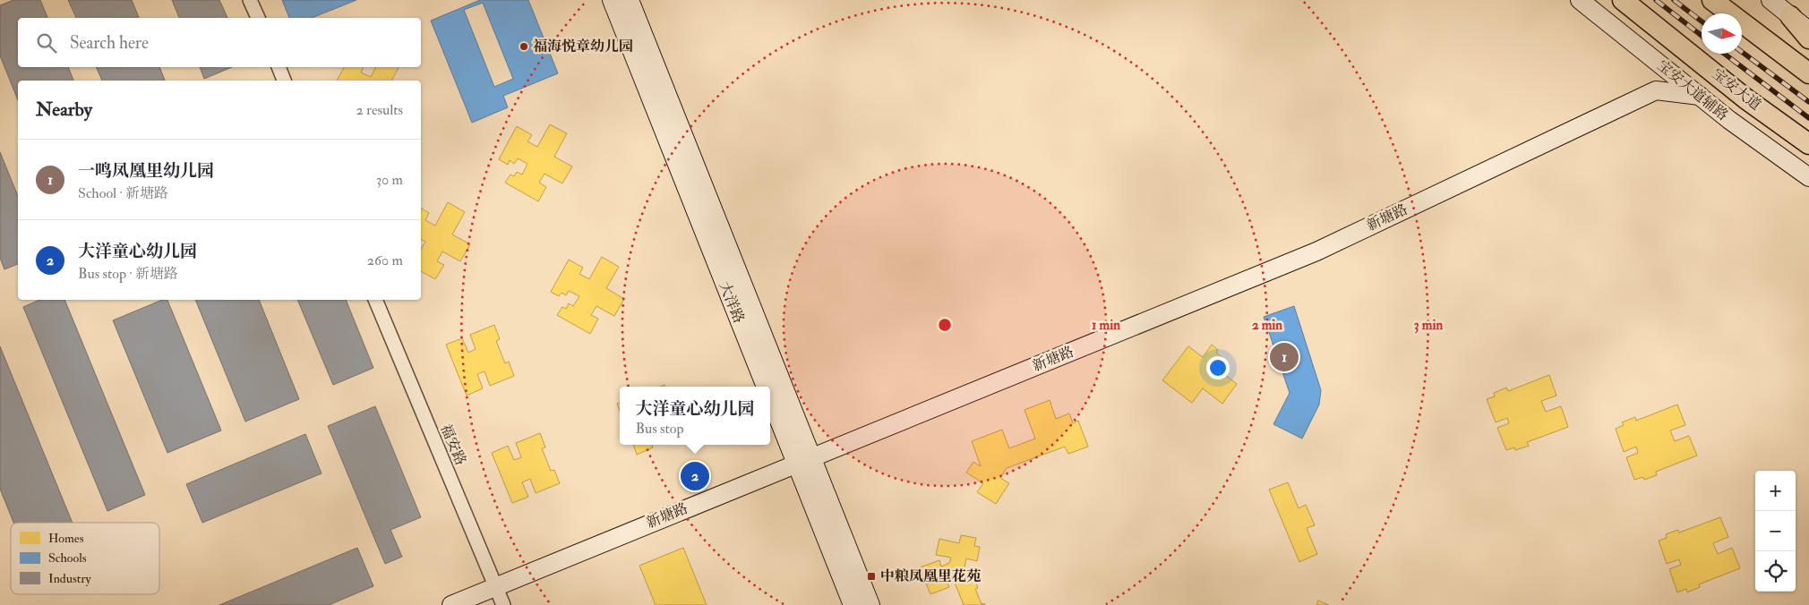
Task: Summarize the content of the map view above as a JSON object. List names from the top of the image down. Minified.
{"streets":{"main road":["宝安大道"],"street":["宝安大道辅路","新塘路","大洋路","福安路"]},"crossings":[["宝安大道辅路","新塘路"],["新塘路","大洋路"],["新塘路","福安路"]],"places":{"other":["福海悦章幼儿园"],"transit":["中粮凤凰里花苑"]},"legend":["Homes","Schools","Industry"],"north":"right","page":{"search":"Search here","heading":["Nearby","2 results"],"list":[{"mark":"1","name":"一鸣凤凰里幼儿园","note":"School · 新塘路","value":"30 m"},{"mark":"2","name":"大洋童心幼儿园","note":"Bus stop · 新塘路","value":"260 m"}],"pins":["1","2"],"popup":["大洋童心幼儿园","Bus stop"],"map_buttons":["+","−"]},"rings":["1 min","2 min","3 min"]}
